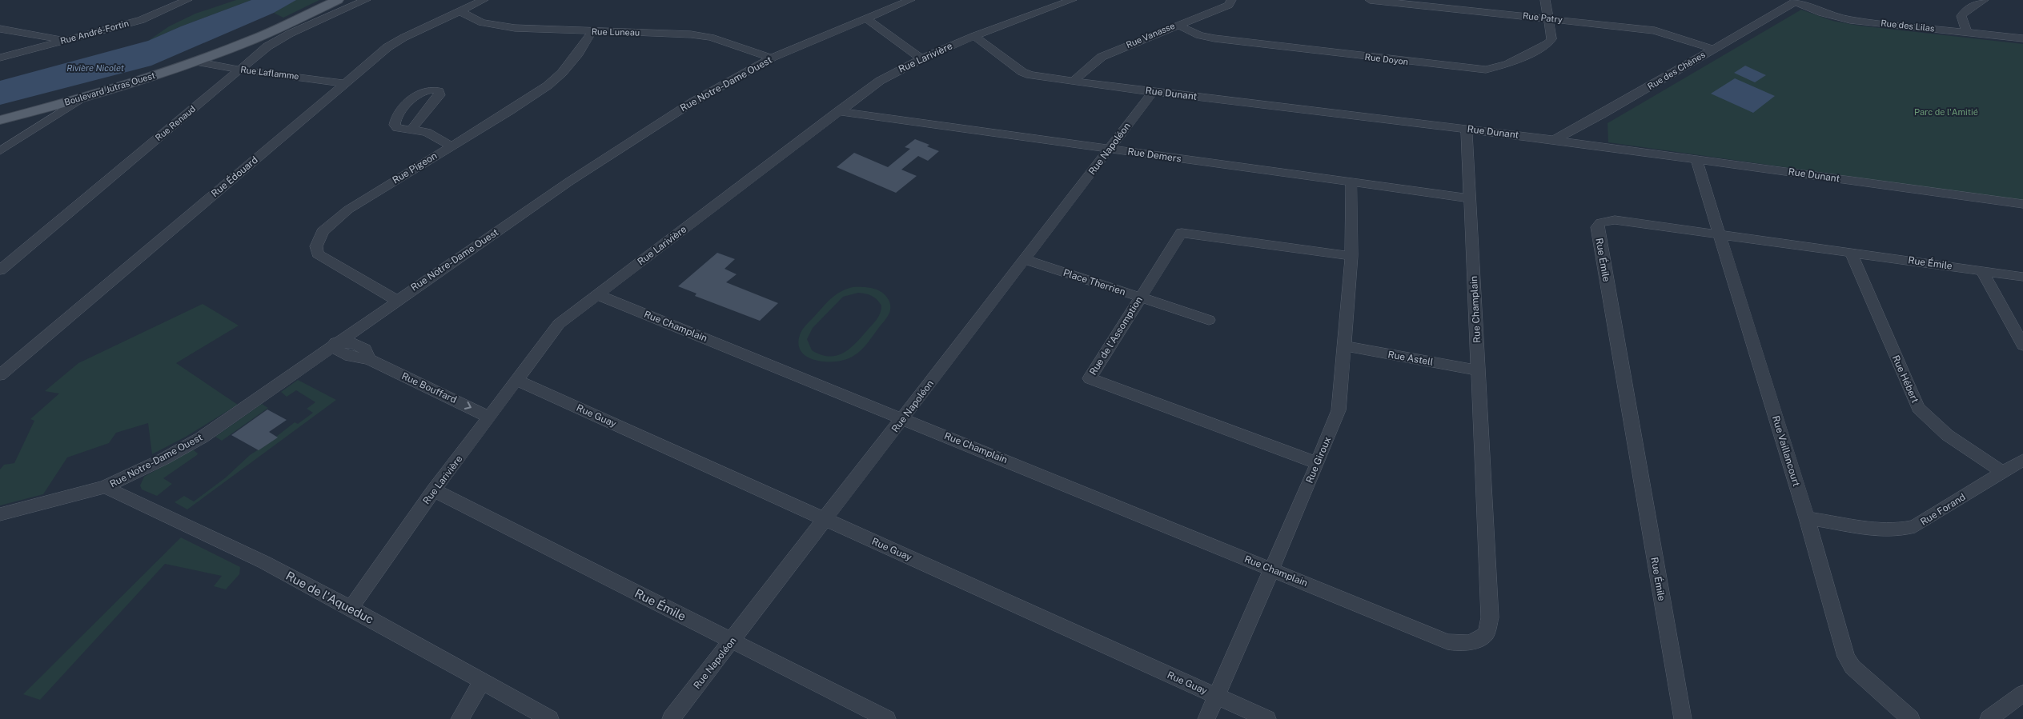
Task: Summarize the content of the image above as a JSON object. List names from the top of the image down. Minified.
{"streets":{"main road":["Boulevard Jutras Ouest"],"street":["Rue Patry","Rue des Lilas","Rue André-Fortin","Rue Luneau","Rue Vanasse","Rue Larivière","Rue Doyon","Rue des Chênes","Rue Laflamme","Rue Notre-Dame Ouest","Rue Dunant","Rue Renaud","Rue Napoléon","Rue Demers","Rue Pigeon","Rue Édouard","Rue Émile","Place Therrien","Rue Champlain","Rue de l'Assomption","Rue Astell","Rue Hébert","Rue Bouffard","Rue Guay","Rue Vaillancourt","Rue Giroux","Rue Forand","Rue de l'Aqueduc"]},"crossings":[["Rue Patry","Rue Doyon"],["Rue Patry","Rue des Chênes"],["Rue des Lilas","Rue des Chênes"],["Rue Luneau","Rue Notre-Dame Ouest"],["Rue Luneau","Rue Pigeon"],["Rue Luneau","Rue Édouard"],["Rue Vanasse","Rue Doyon"],["Rue Vanasse","Rue Dunant"],["Rue Larivière","Rue Dunant"],["Rue Larivière","Rue Demers"],["Rue Larivière","Rue Émile"],["Rue Larivière","Rue Champlain"],["Rue Larivière","Rue Bouffard"],["Rue Larivière","Rue Guay"],["Rue Larivière","Rue de l'Aqueduc"],["Rue des Chênes","Rue Dunant"],["Rue Laflamme","Boulevard Jutras Ouest"],["Rue Laflamme","Rue Renaud"],["Rue Laflamme","Rue Édouard"],["Rue Notre-Dame Ouest","Rue Pigeon"],["Rue Notre-Dame Ouest","Rue Bouffard"],["Rue Notre-Dame Ouest","Rue de l'Aqueduc"],["Rue Dunant","Rue Napoléon"],["Rue Dunant","Rue Champlain"],["Rue Dunant","Rue Vaillancourt"],["Rue Napoléon","Rue Demers"],["Rue Napoléon","Rue Émile"],["Rue Napoléon","Place Therrien"],["Rue Napoléon","Rue Champlain"],["Rue Napoléon","Rue Guay"],["Rue Demers","Rue Champlain"],["Rue Demers","Rue Giroux"],["Rue Émile","Rue Hébert"],["Rue Émile","Rue Vaillancourt"],["Place Therrien","Rue de l'Assomption"],["Rue Champlain","Rue Astell"],["Rue Champlain","Rue Giroux"],["Rue de l'Assomption","Rue Giroux"],["Rue Astell","Rue Giroux"],["Rue Hébert","Rue Forand"],["Rue Guay","Rue Giroux"],["Rue Vaillancourt","Rue Forand"]],"one_way":["Rue Bouffard"],"water":["Rivière Nicolet"],"parks":["Parc de l'Amitié"]}
